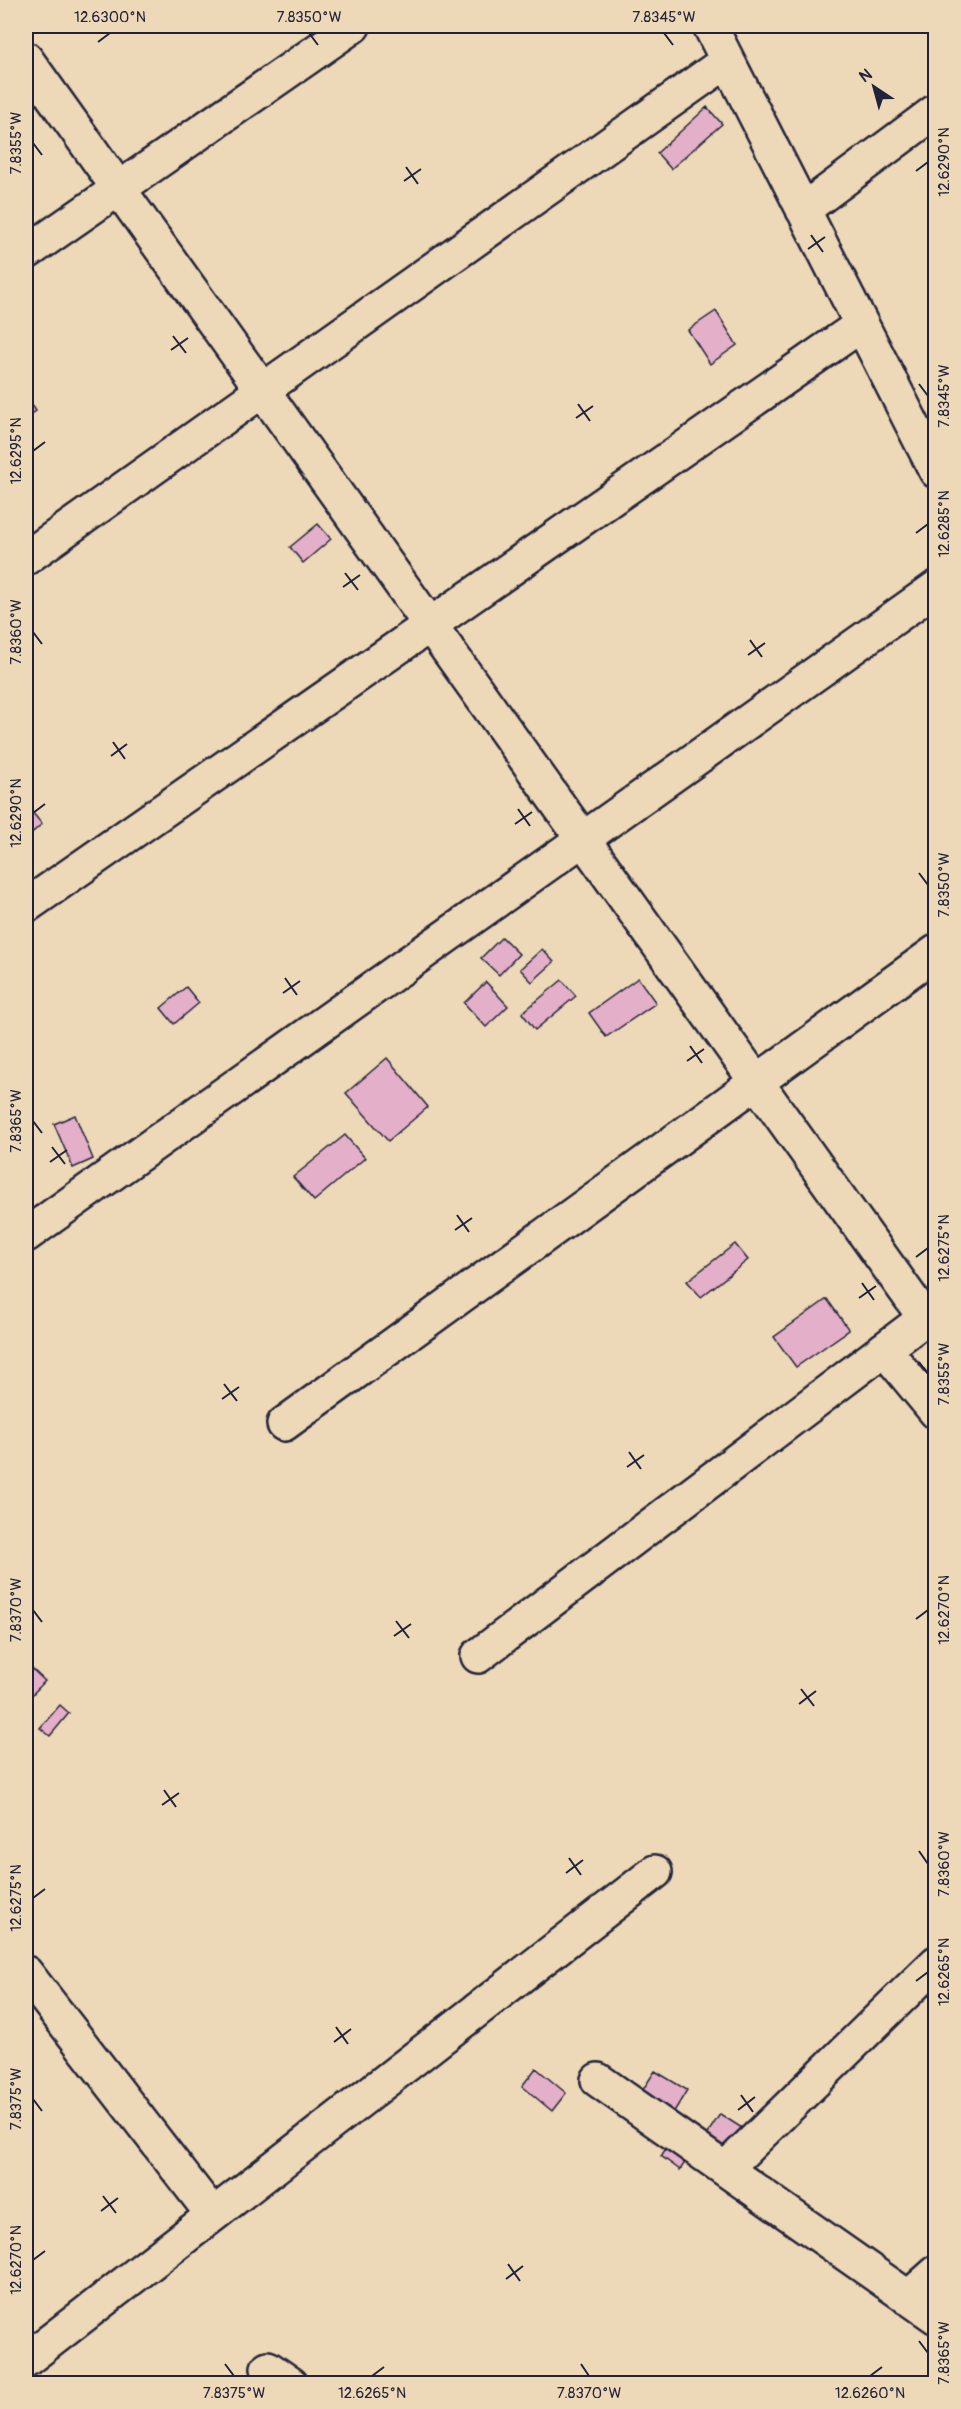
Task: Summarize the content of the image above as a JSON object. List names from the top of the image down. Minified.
{"north":"top left","coordinates":["12.6300°N","7.8350°W","7.8345°W","7.8355°W","12.6290°N","12.6295°N","12.6285°N","7.8360°W","7.8365°W","12.6275°N","12.6270°N","7.8370°W","12.6265°N","7.8375°W","12.6260°N"]}
